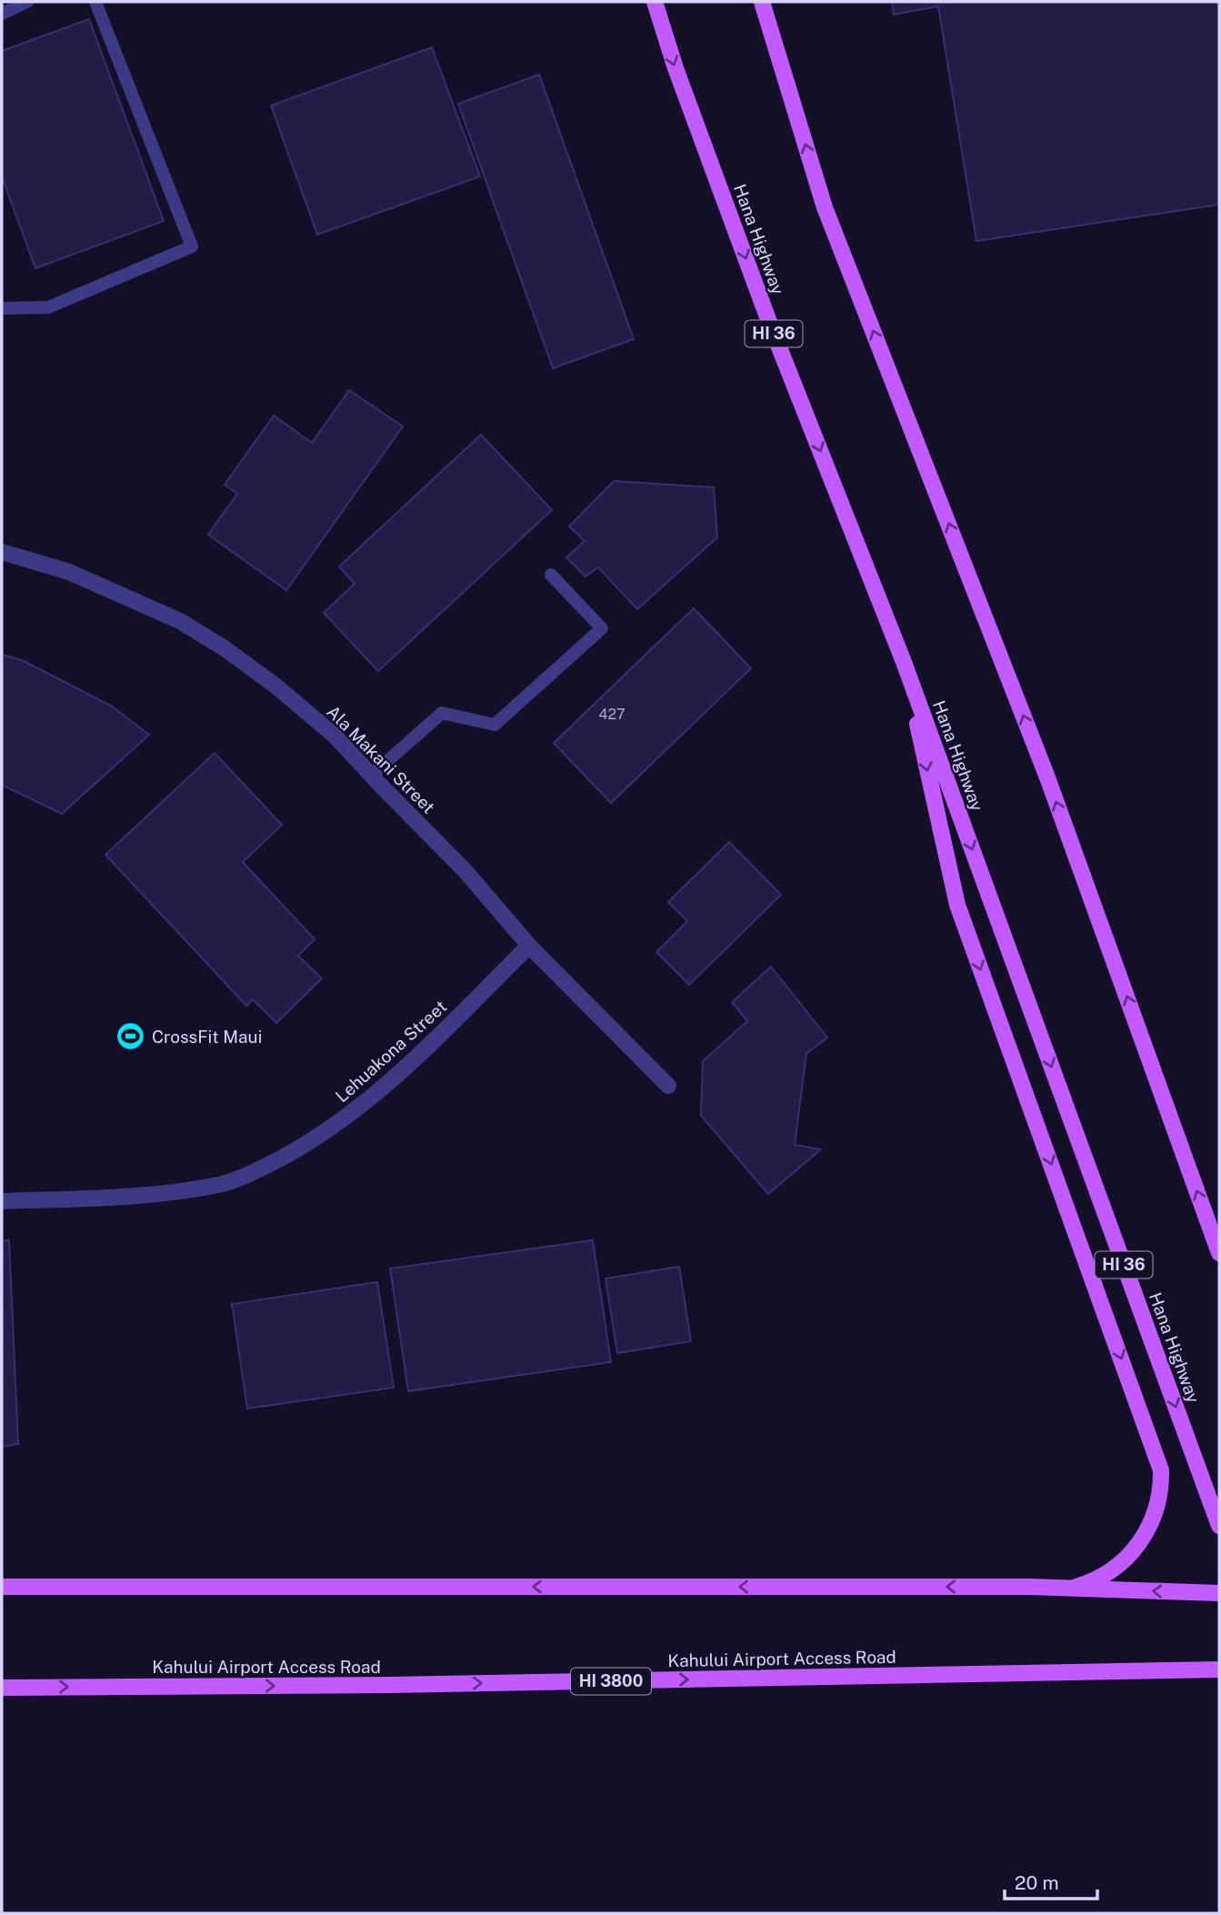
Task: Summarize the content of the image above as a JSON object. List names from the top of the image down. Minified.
{"streets":{"main road":["Hana Highway","HI 36","Kahului Airport Access Road","HI 3800"],"street":["Ala Makani Street","Lehuakona Street"]},"crossings":[["Ala Makani Street","Lehuakona Street"]],"places":{"sports":["CrossFit Maui"]},"house_numbers":["427"],"scale_bar":"20 m"}
